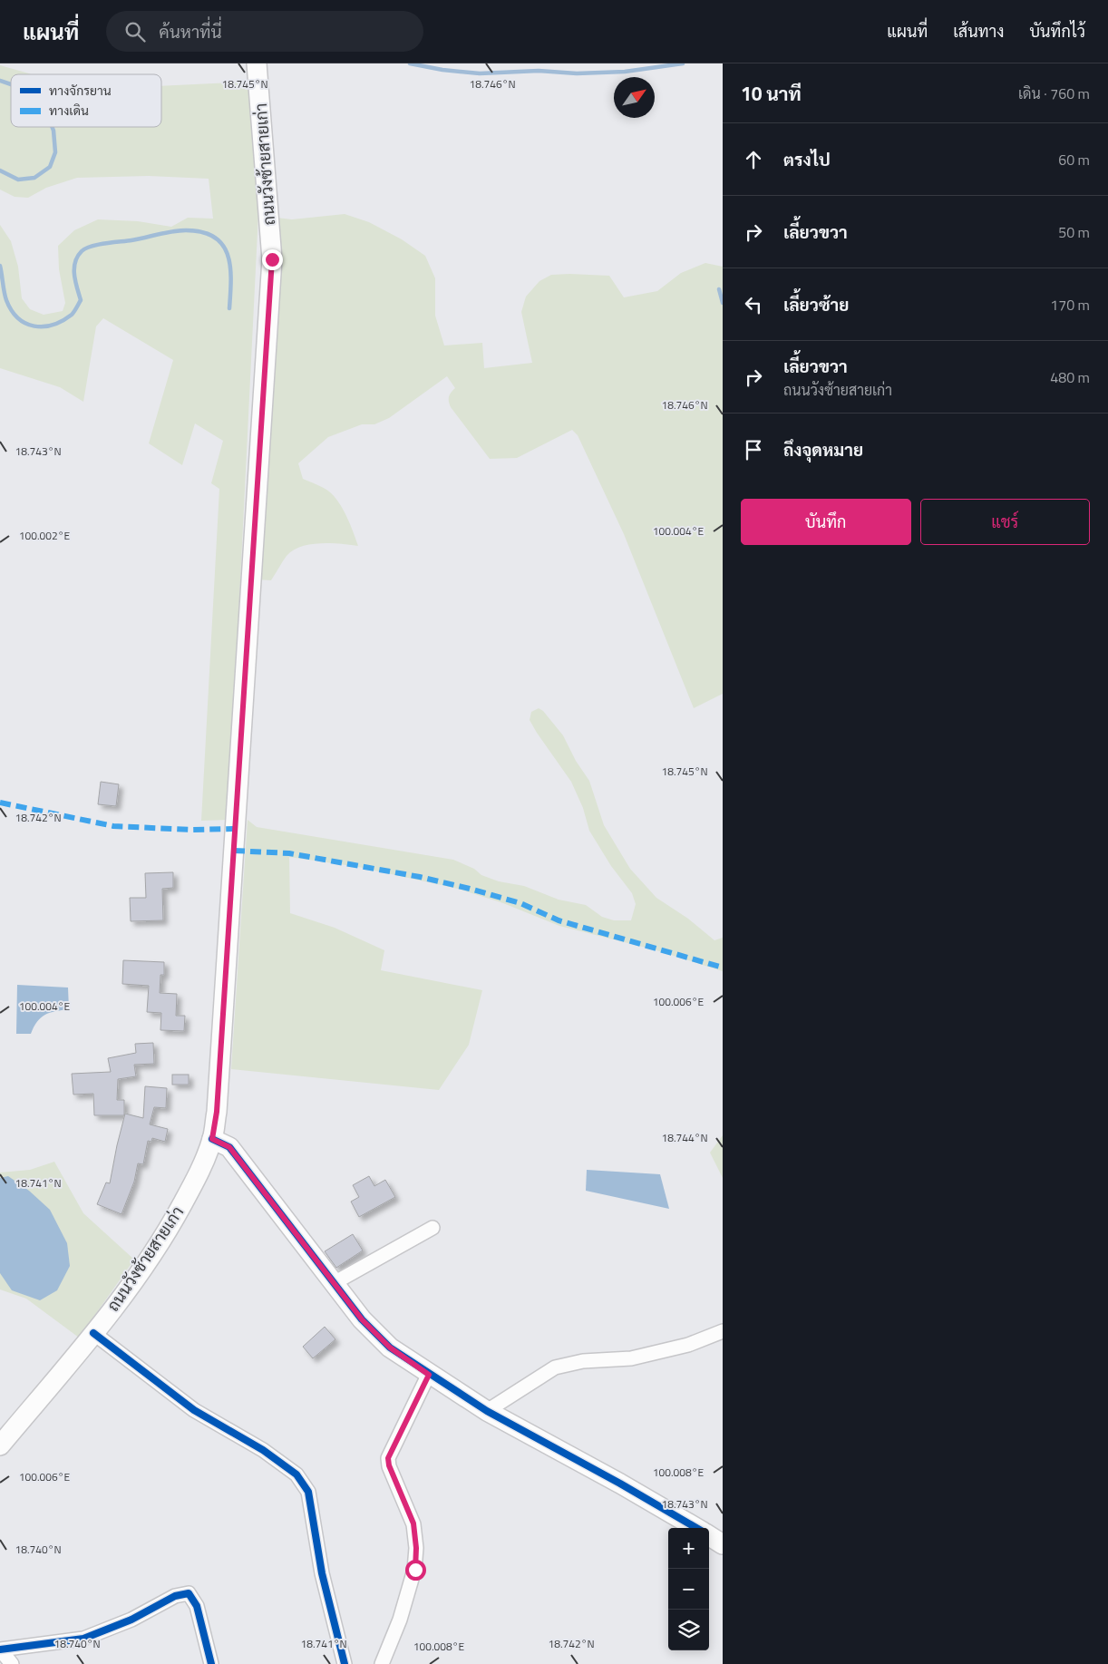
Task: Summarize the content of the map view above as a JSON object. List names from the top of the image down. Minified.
{"streets":{"main road":["ถนนวังซ้ายสายเก่า"]},"legend":["ทางจักรยาน","ทางเดิน"],"north":"top right","page":{"header":"แผนที่","search":"ค้นหาที่นี่","nav":["แผนที่","เส้นทาง","บันทึกไว้"],"heading":["10 นาที","เดิน · 760 m"],"list":[["ตรงไป","60 m"],["เลี้ยวขวา","50 m"],["เลี้ยวซ้าย","170 m"],["เลี้ยวขวา","ถนนวังซ้ายสายเก่า","480 m"],"ถึงจุดหมาย"],"buttons":["บันทึก","แชร์"],"map_buttons":["+","−"]},"coordinates":["18.745°N","18.746°N","18.743°N","100.004°E","100.002°E","18.742°N","100.006°E","18.744°N","18.741°N","100.008°E","18.740°N"]}
